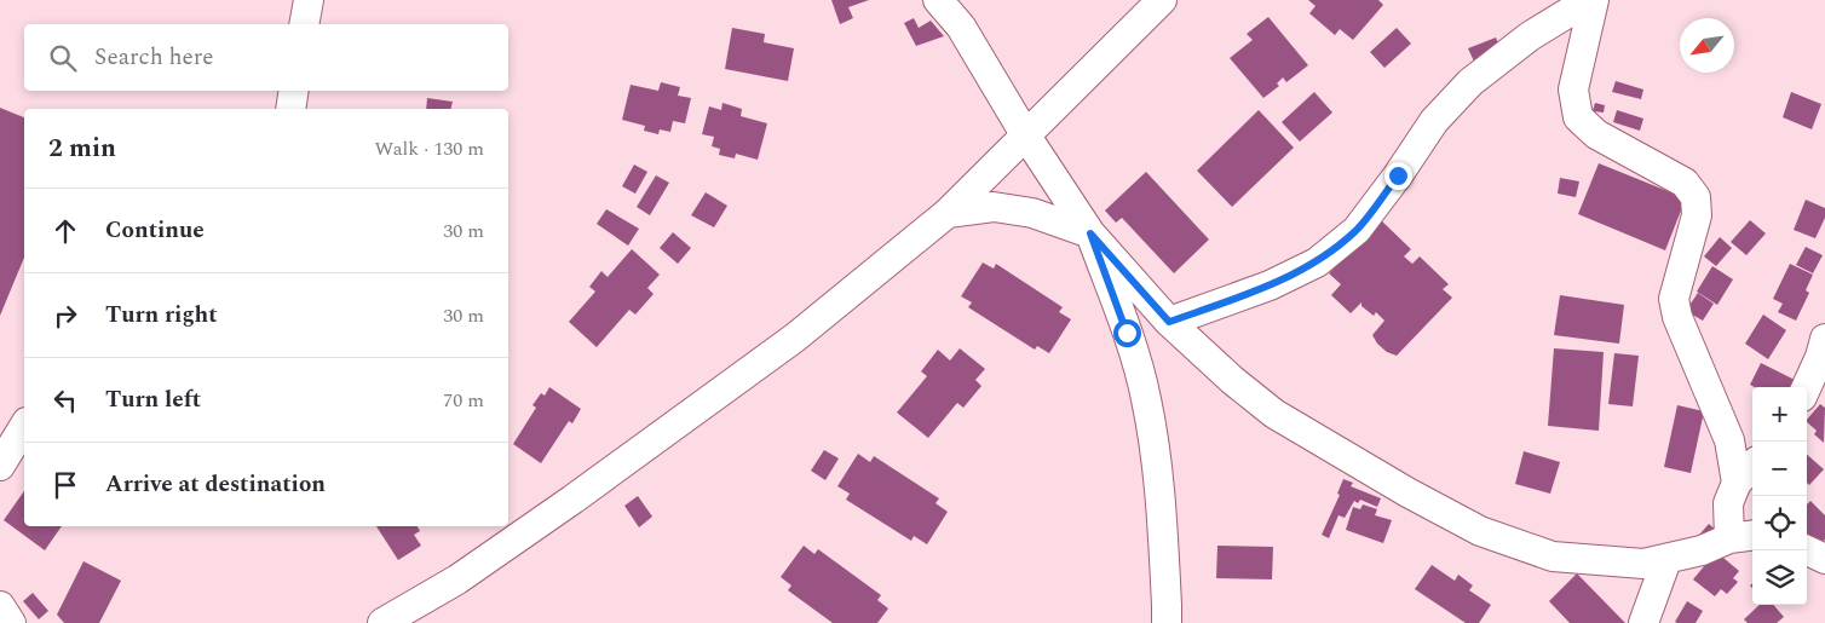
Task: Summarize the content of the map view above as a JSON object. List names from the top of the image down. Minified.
{"north":"bottom left","page":{"search":"Search here","heading":["2 min","Walk · 130 m"],"list":[["Continue","30 m"],["Turn right","30 m"],["Turn left","70 m"],"Arrive at destination"],"map_buttons":["+","−"]}}
